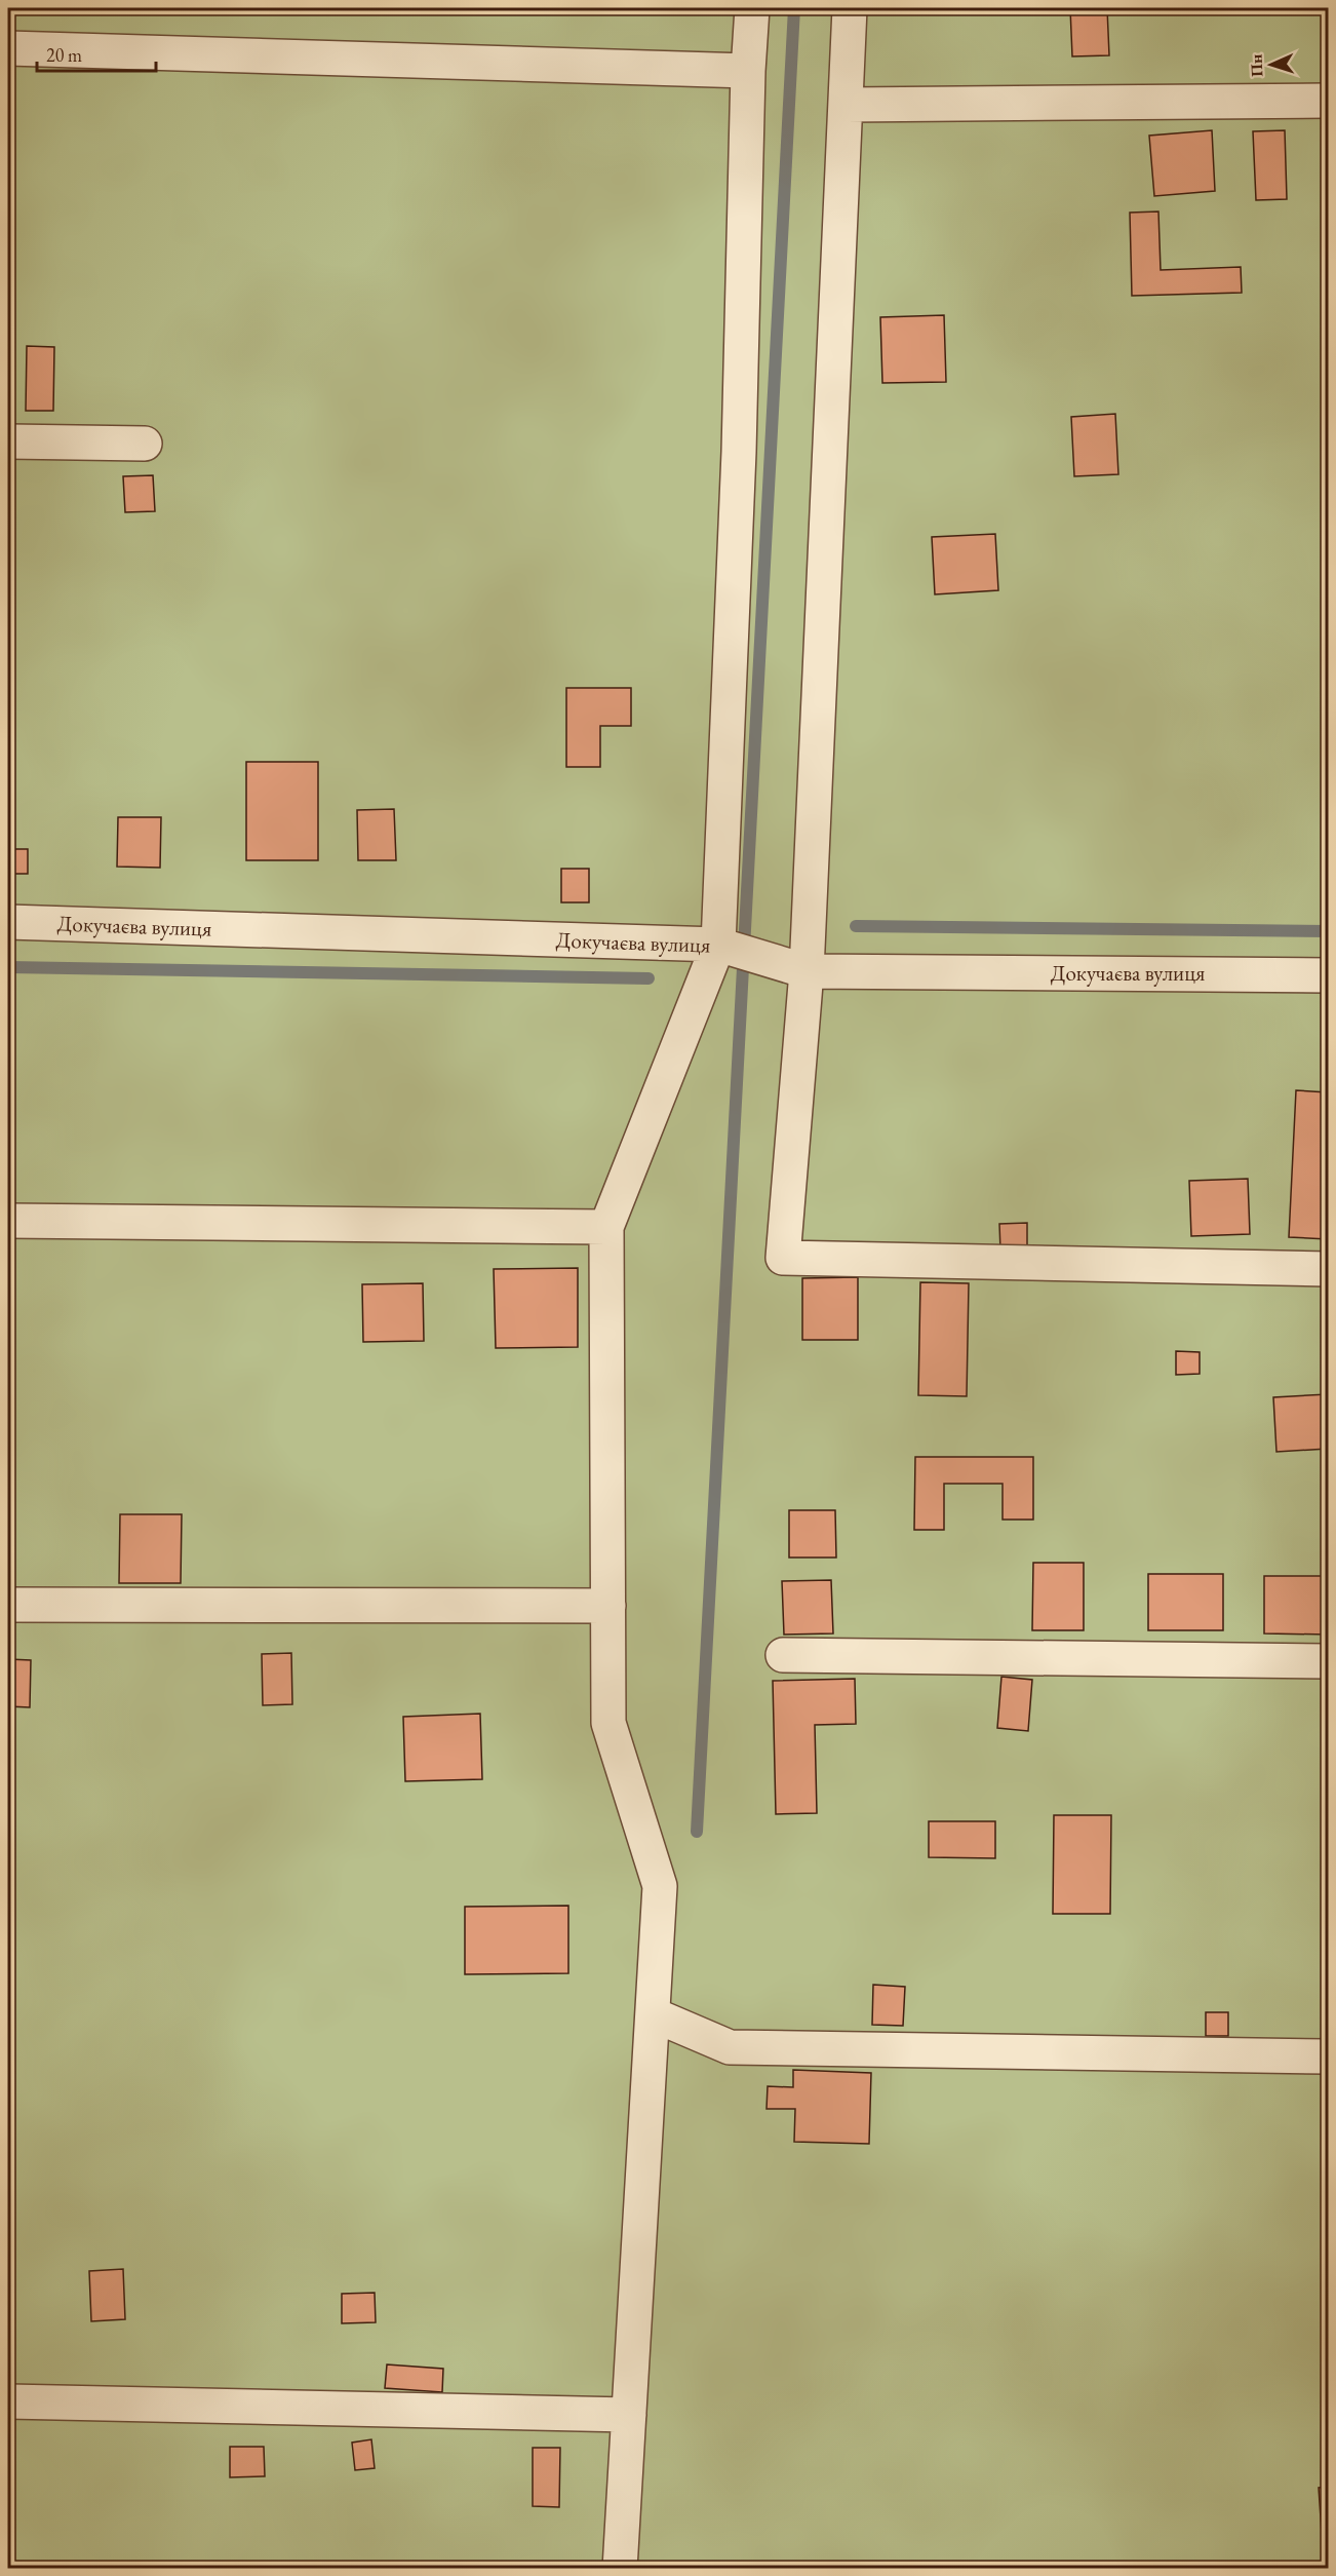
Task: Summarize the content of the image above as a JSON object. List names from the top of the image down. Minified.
{"streets":{"street":["Докучаєва вулиця"]},"scale_bar":"20 m","north":"left"}
